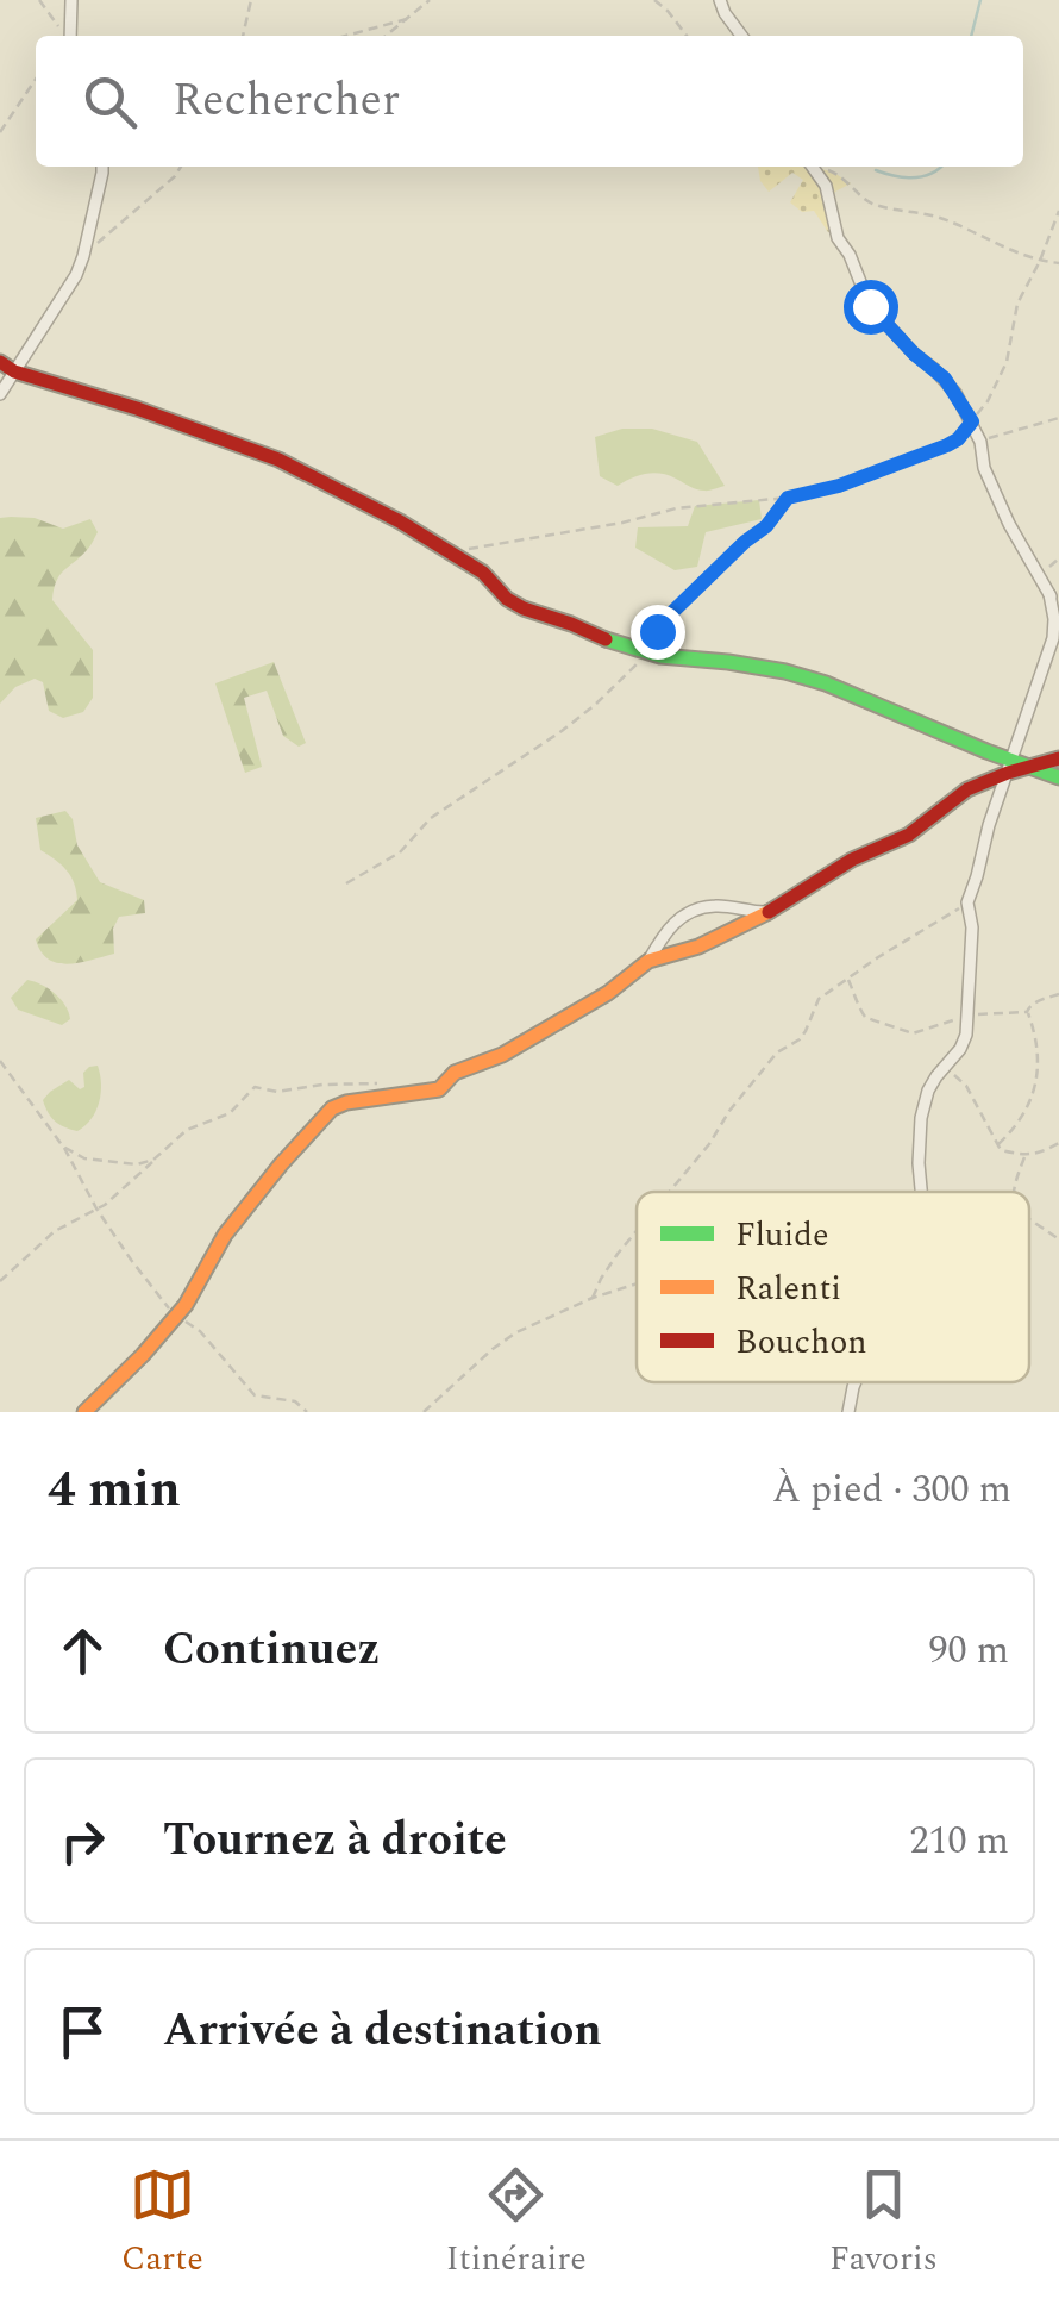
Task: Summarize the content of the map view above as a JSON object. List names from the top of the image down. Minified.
{"legend":["Fluide","Ralenti","Bouchon"],"page":{"search":"Rechercher","heading":["4 min","À pied · 300 m"],"list":[["Continuez","90 m"],["Tournez à droite","210 m"],"Arrivée à destination"],"nav":["Carte","Itinéraire","Favoris"]}}
